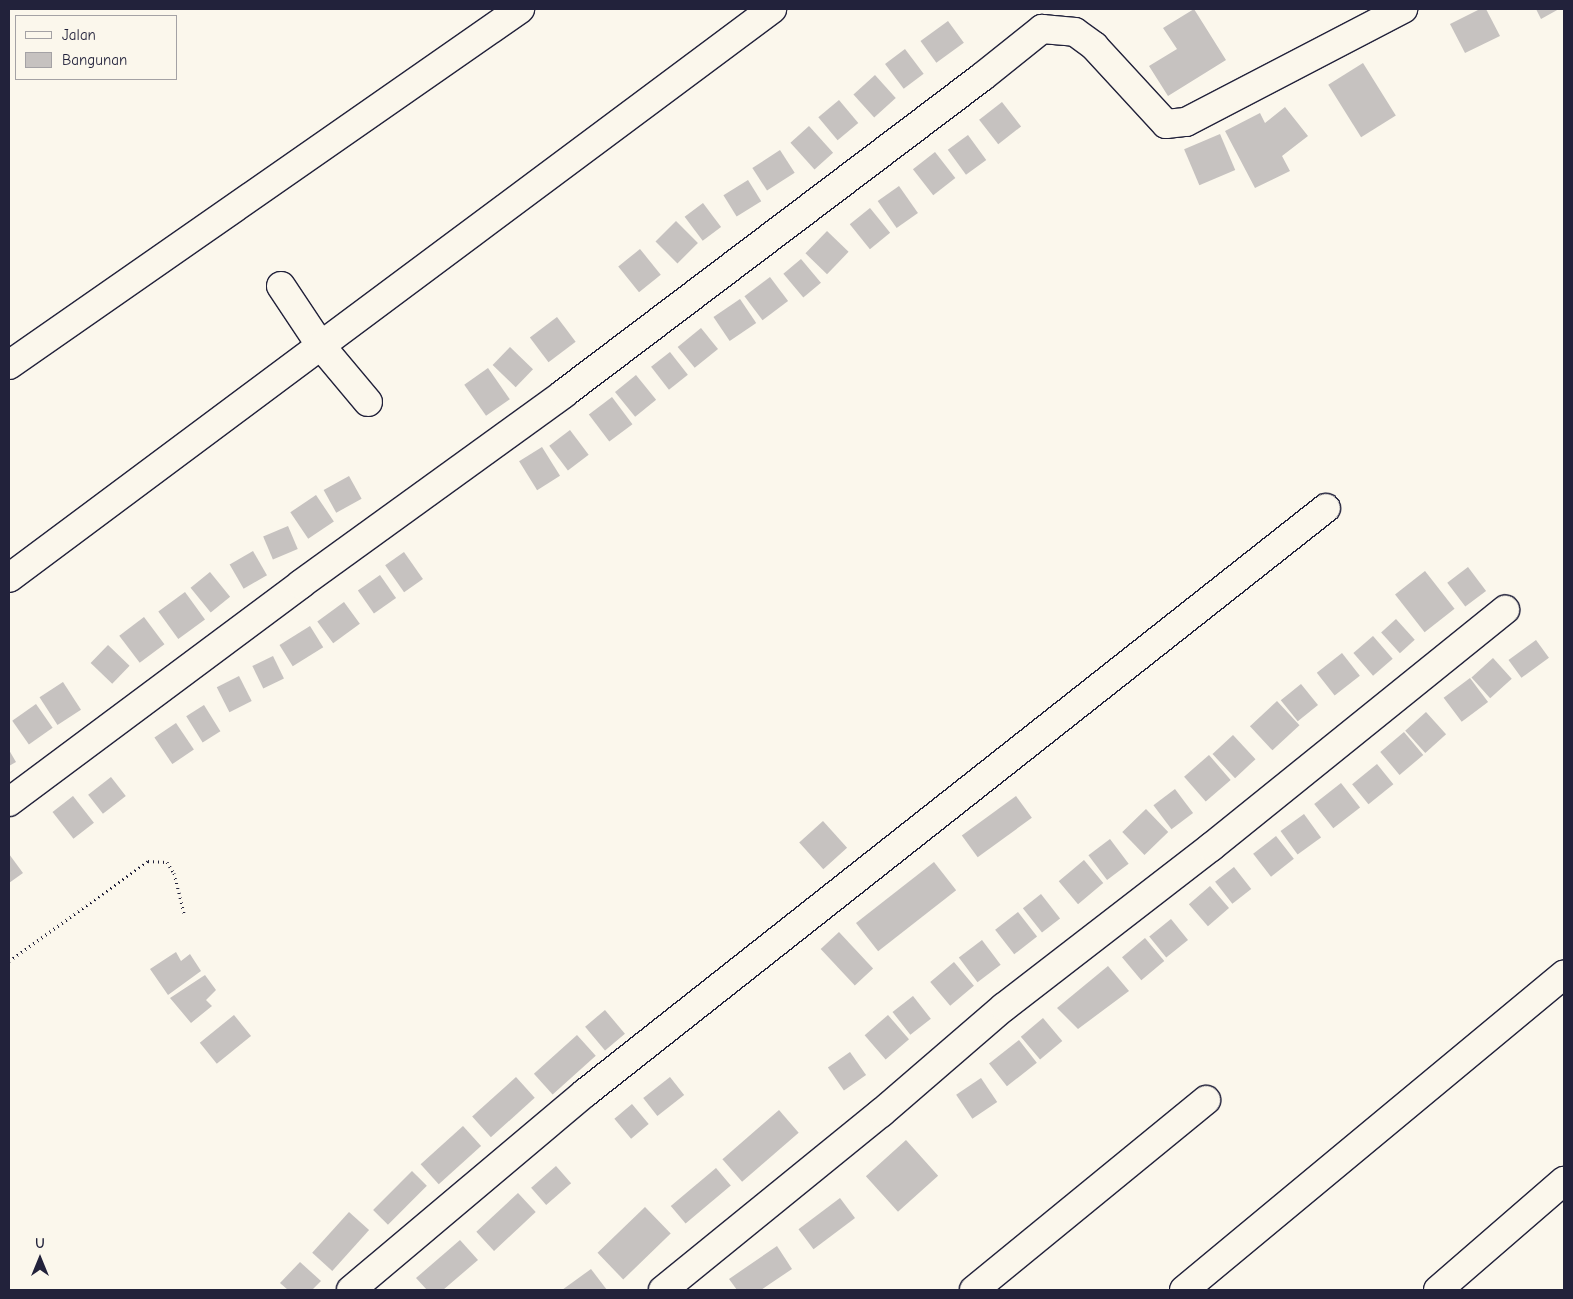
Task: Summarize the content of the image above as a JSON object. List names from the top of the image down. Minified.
{"legend":["Jalan","Bangunan"],"north":"top"}
